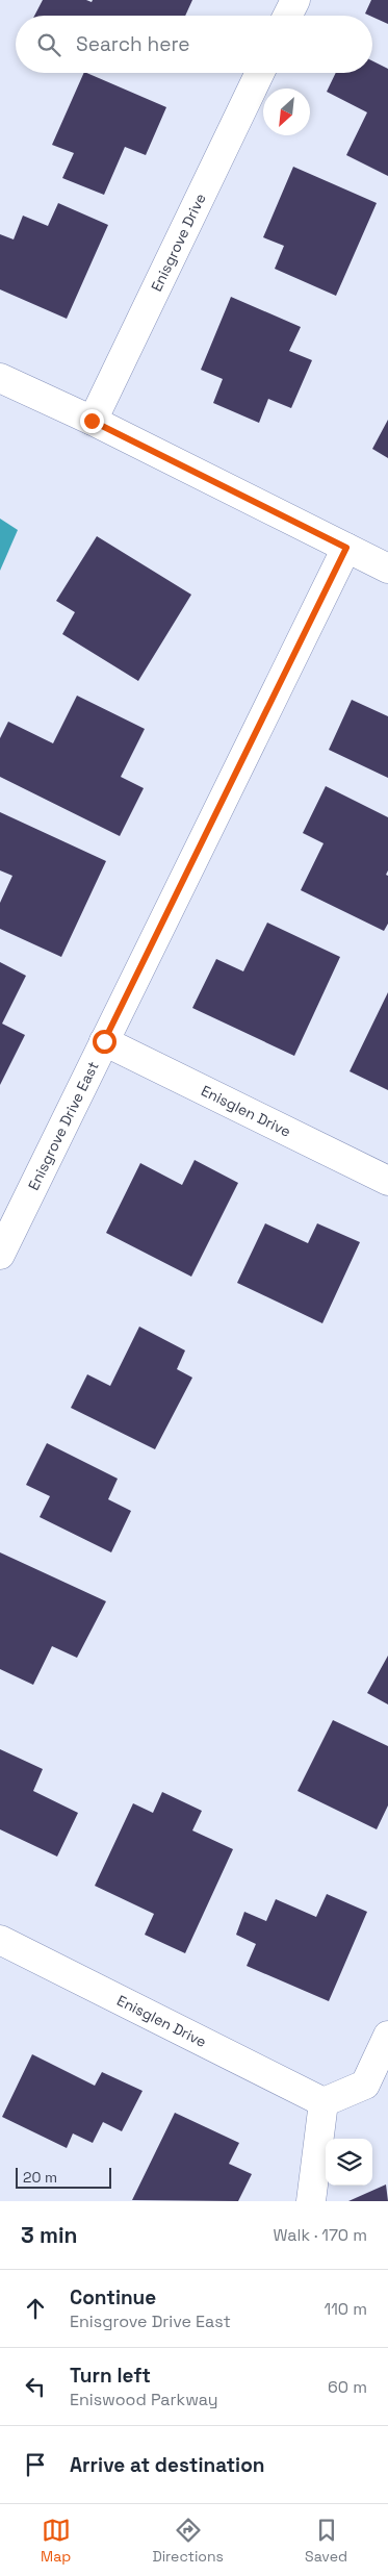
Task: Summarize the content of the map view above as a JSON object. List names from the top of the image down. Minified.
{"streets":{"street":["Enisgrove Drive","Enisglen Drive","Enisgrove Drive East"]},"crossings":[["Enisglen Drive","Enisgrove Drive East"]],"scale_bar":"20 m","north":"bottom left","page":{"search":"Search here","scale":"20 m","heading":["3 min","Walk · 170 m"],"list":[["Continue","Enisgrove Drive East","110 m"],["Turn left","Eniswood Parkway","60 m"],"Arrive at destination"],"nav":["Map","Directions","Saved"]}}
